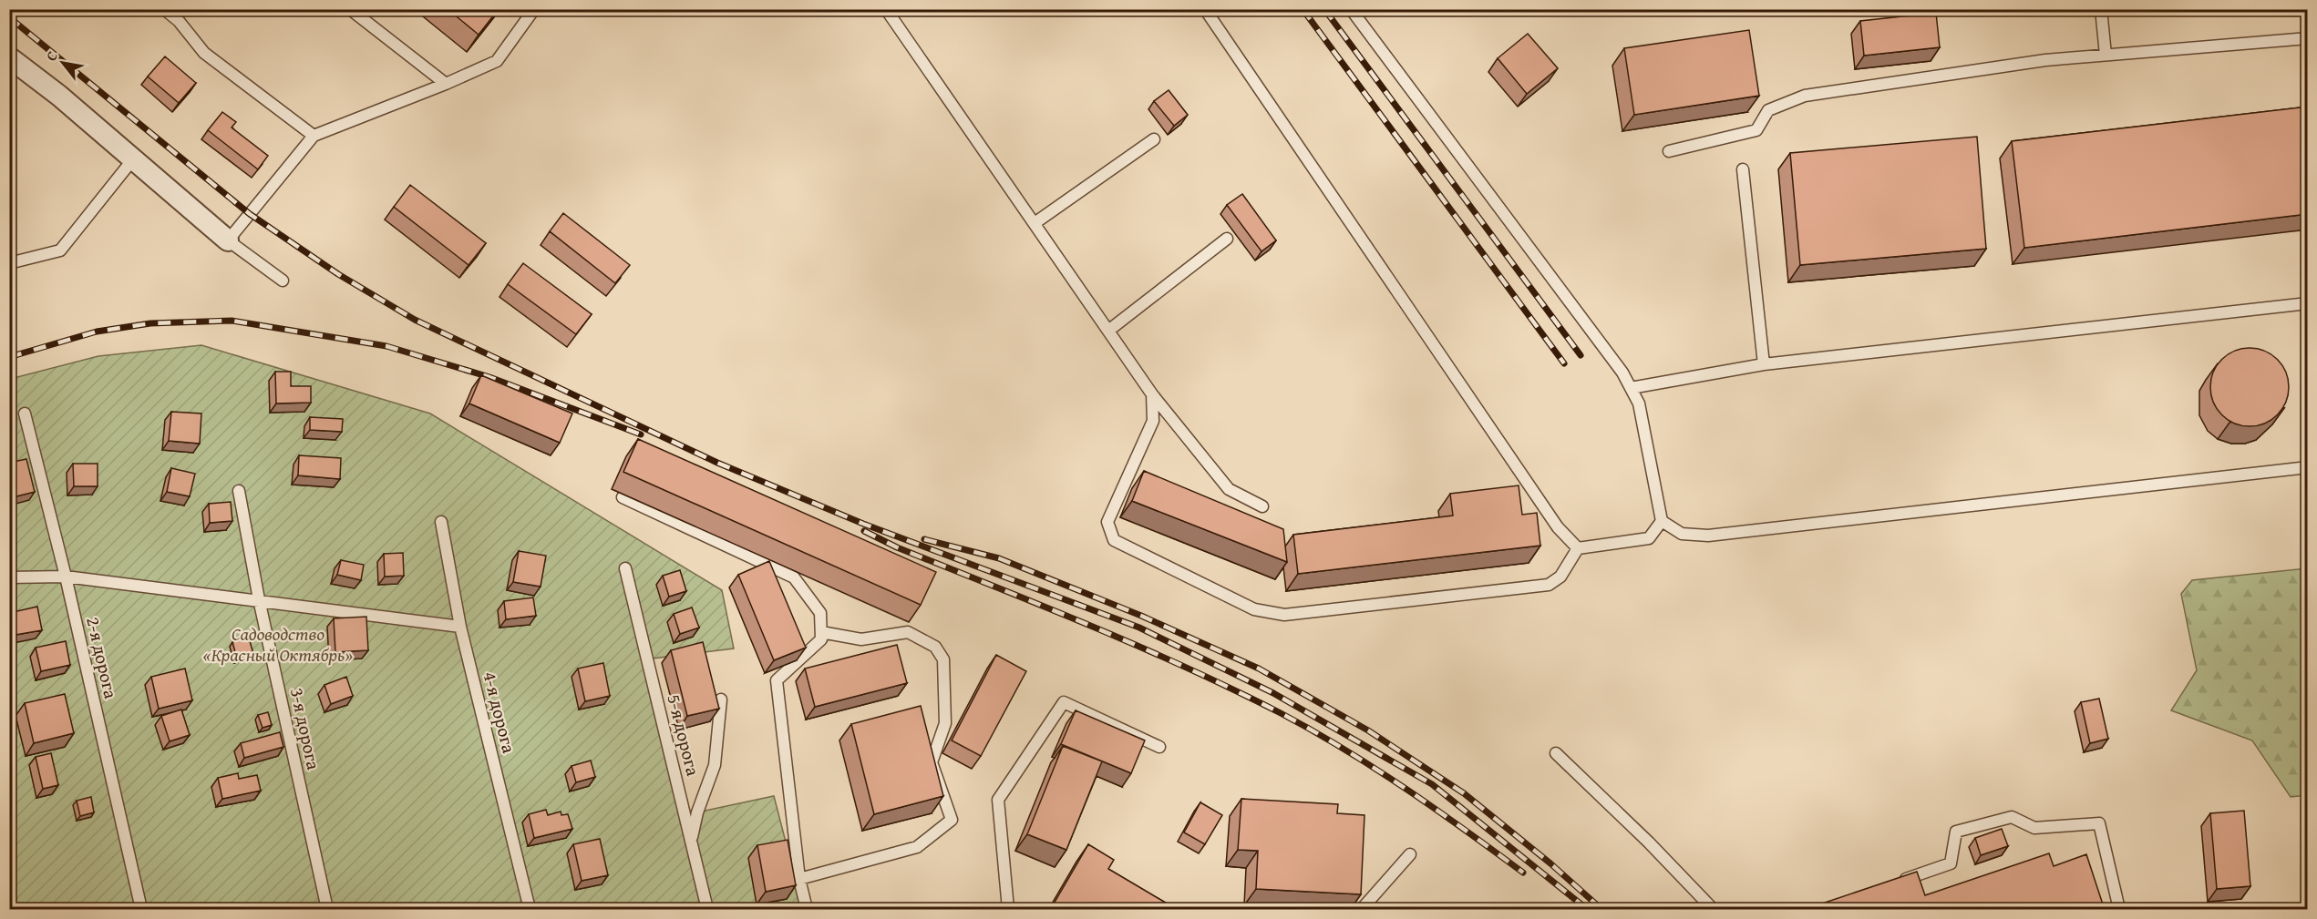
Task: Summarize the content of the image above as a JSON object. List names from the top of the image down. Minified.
{"streets":{"lane":["2-я дорога","4-я дорога","3-я дорога","5-я дорога"]},"parks":["Садоводство «Красный Октябрь»"],"north":"top left"}
